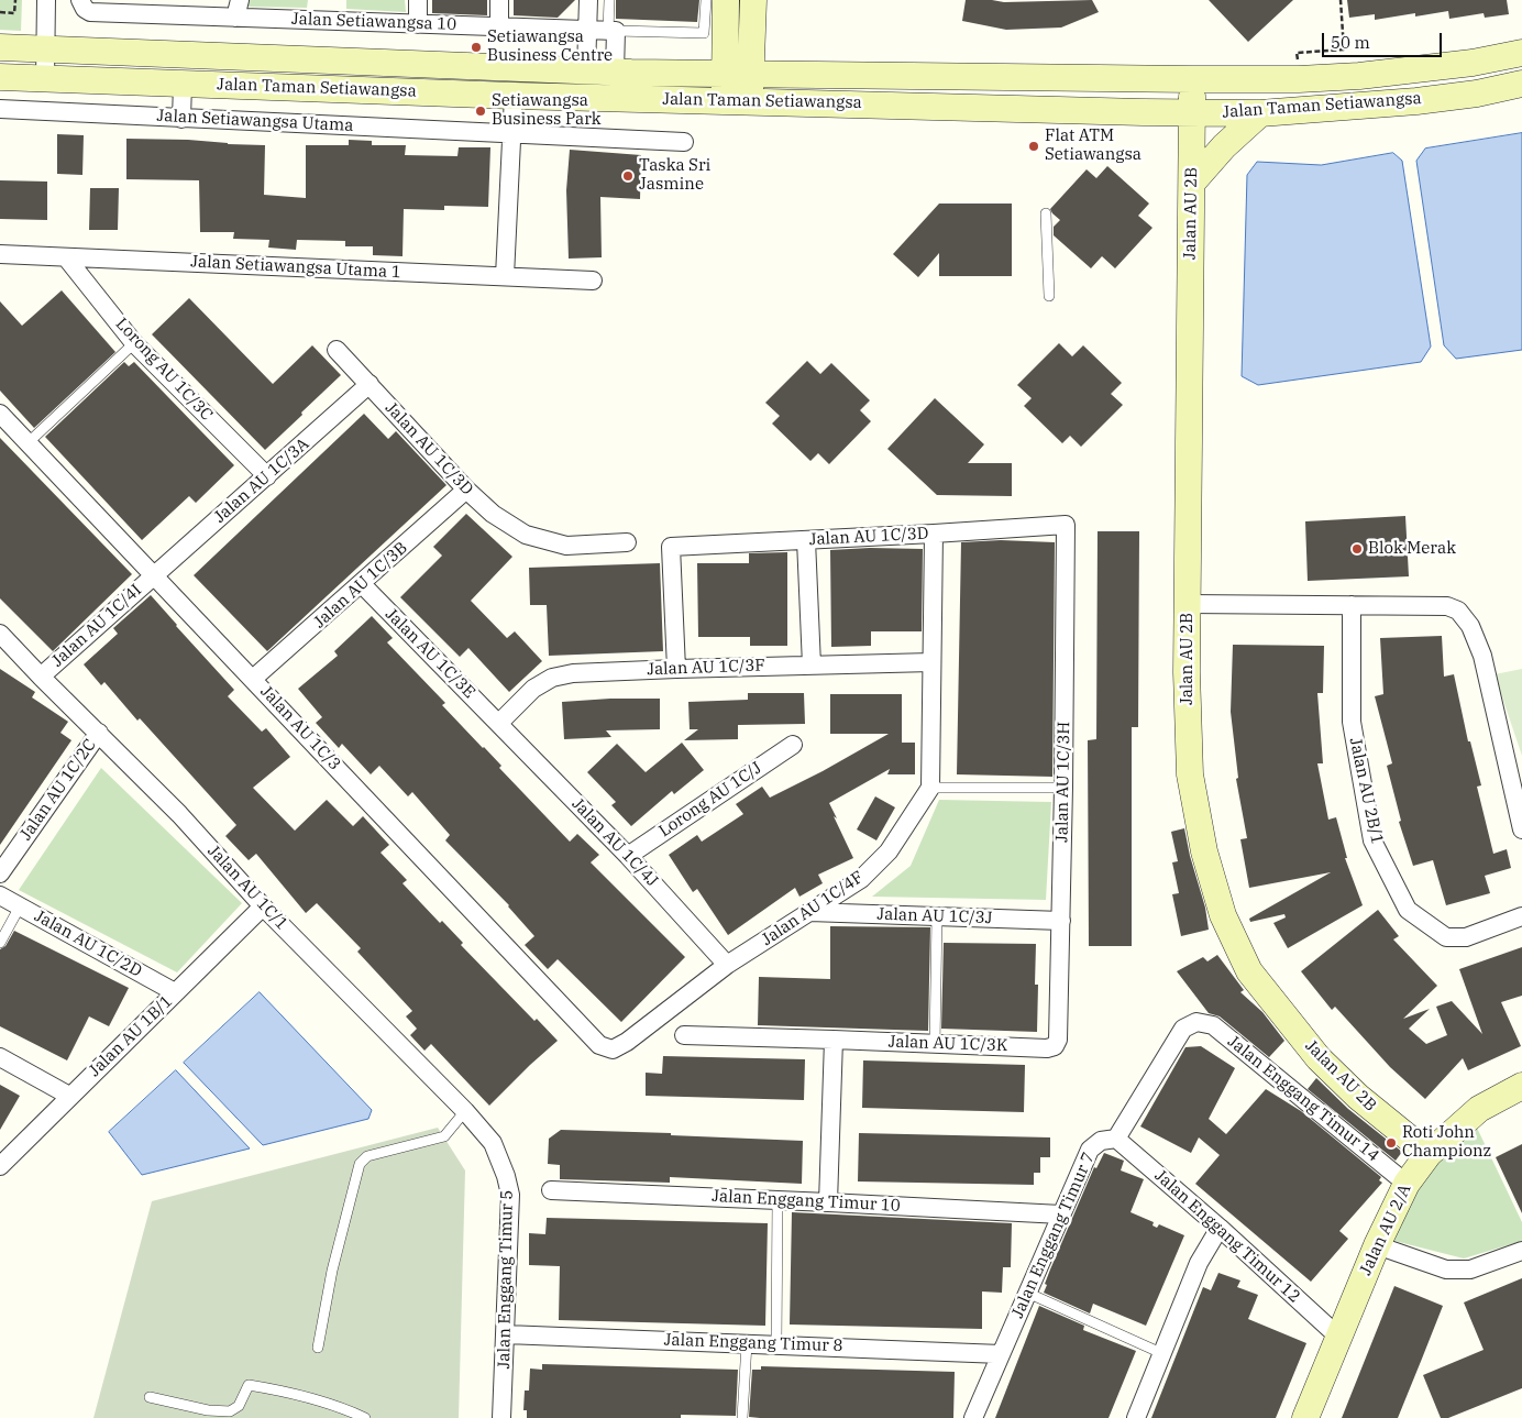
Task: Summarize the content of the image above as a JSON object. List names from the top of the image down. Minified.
{"streets":{"main road":["Jalan Taman Setiawangsa","Jalan AU 2B","Jalan AU 2/A"],"street":["Jalan Setiawangsa 10","Jalan Setiawangsa Utama","Jalan Setiawangsa Utama 1","Lorong AU 1C/3C","Jalan AU 1C/3D","Jalan AU 1C/3A","Jalan AU 1C/3B","Jalan AU 1C/4I","Jalan AU 1C/3E","Jalan AU 1C/3F","Jalan AU 1C/3","Jalan AU 1C/3H","Jalan AU 1C/2C","Jalan AU 2B/1","Lorong AU 1C/J","Jalan AU 1C/4J","Jalan AU 1C/1","Jalan AU 1C/4F","Jalan AU 1C/3J","Jalan AU 1C/2D","Jalan AU 1B/1","Jalan AU 1C/3K","Jalan Enggang Timur 14","Jalan Enggang Timur 10","Jalan Enggang Timur 7","Jalan Enggang Timur 12","Jalan Enggang Timur 5","Jalan Enggang Timur 8"]},"crossings":[["Jalan Taman Setiawangsa","Jalan AU 2B"],["Jalan AU 2B","Jalan AU 2/A"],["Jalan Setiawangsa Utama 1","Lorong AU 1C/3C"],["Lorong AU 1C/3C","Jalan AU 1C/3A"],["Jalan AU 1C/3D","Jalan AU 1C/3A"],["Jalan AU 1C/3D","Jalan AU 1C/3B"],["Jalan AU 1C/3D","Jalan AU 1C/3F"],["Jalan AU 1C/3D","Jalan AU 1C/3H"],["Jalan AU 1C/3A","Jalan AU 1C/4I"],["Jalan AU 1C/3A","Jalan AU 1C/3"],["Jalan AU 1C/3B","Jalan AU 1C/3E"],["Jalan AU 1C/3B","Jalan AU 1C/3"],["Jalan AU 1C/4I","Jalan AU 1C/3"],["Jalan AU 1C/4I","Jalan AU 1C/1"],["Jalan AU 1C/3E","Jalan AU 1C/3F"],["Jalan AU 1C/3E","Jalan AU 1C/4J"],["Jalan AU 1C/3F","Jalan AU 1C/4J"],["Jalan AU 1C/3","Jalan AU 1C/4F"],["Jalan AU 1C/3H","Jalan AU 1C/3J"],["Jalan AU 1C/3H","Jalan AU 1C/3K"],["Jalan AU 1C/2C","Jalan AU 1C/1"],["Lorong AU 1C/J","Jalan AU 1C/4J"],["Jalan AU 1C/4J","Jalan AU 1C/4F"],["Jalan AU 1C/1","Jalan AU 1B/1"],["Jalan AU 1C/1","Jalan Enggang Timur 5"],["Jalan AU 1C/4F","Jalan AU 1C/3J"],["Jalan AU 1C/2D","Jalan AU 1B/1"],["Jalan Enggang Timur 14","Jalan AU 2/A"],["Jalan Enggang Timur 14","Jalan Enggang Timur 7"],["Jalan Enggang Timur 14","Jalan Enggang Timur 12"],["Jalan Enggang Timur 10","Jalan Enggang Timur 7"],["Jalan AU 2/A","Jalan Enggang Timur 12"],["Jalan Enggang Timur 7","Jalan Enggang Timur 12"],["Jalan Enggang Timur 7","Jalan Enggang Timur 8"],["Jalan Enggang Timur 5","Jalan Enggang Timur 8"]],"places":["Setiawangsa Business Centre","Setiawangsa Business Park","Flat ATM Setiawangsa","Taska Sri Jasmine","Blok Merak","Roti John Championz"],"scale_bar":"50 m"}
